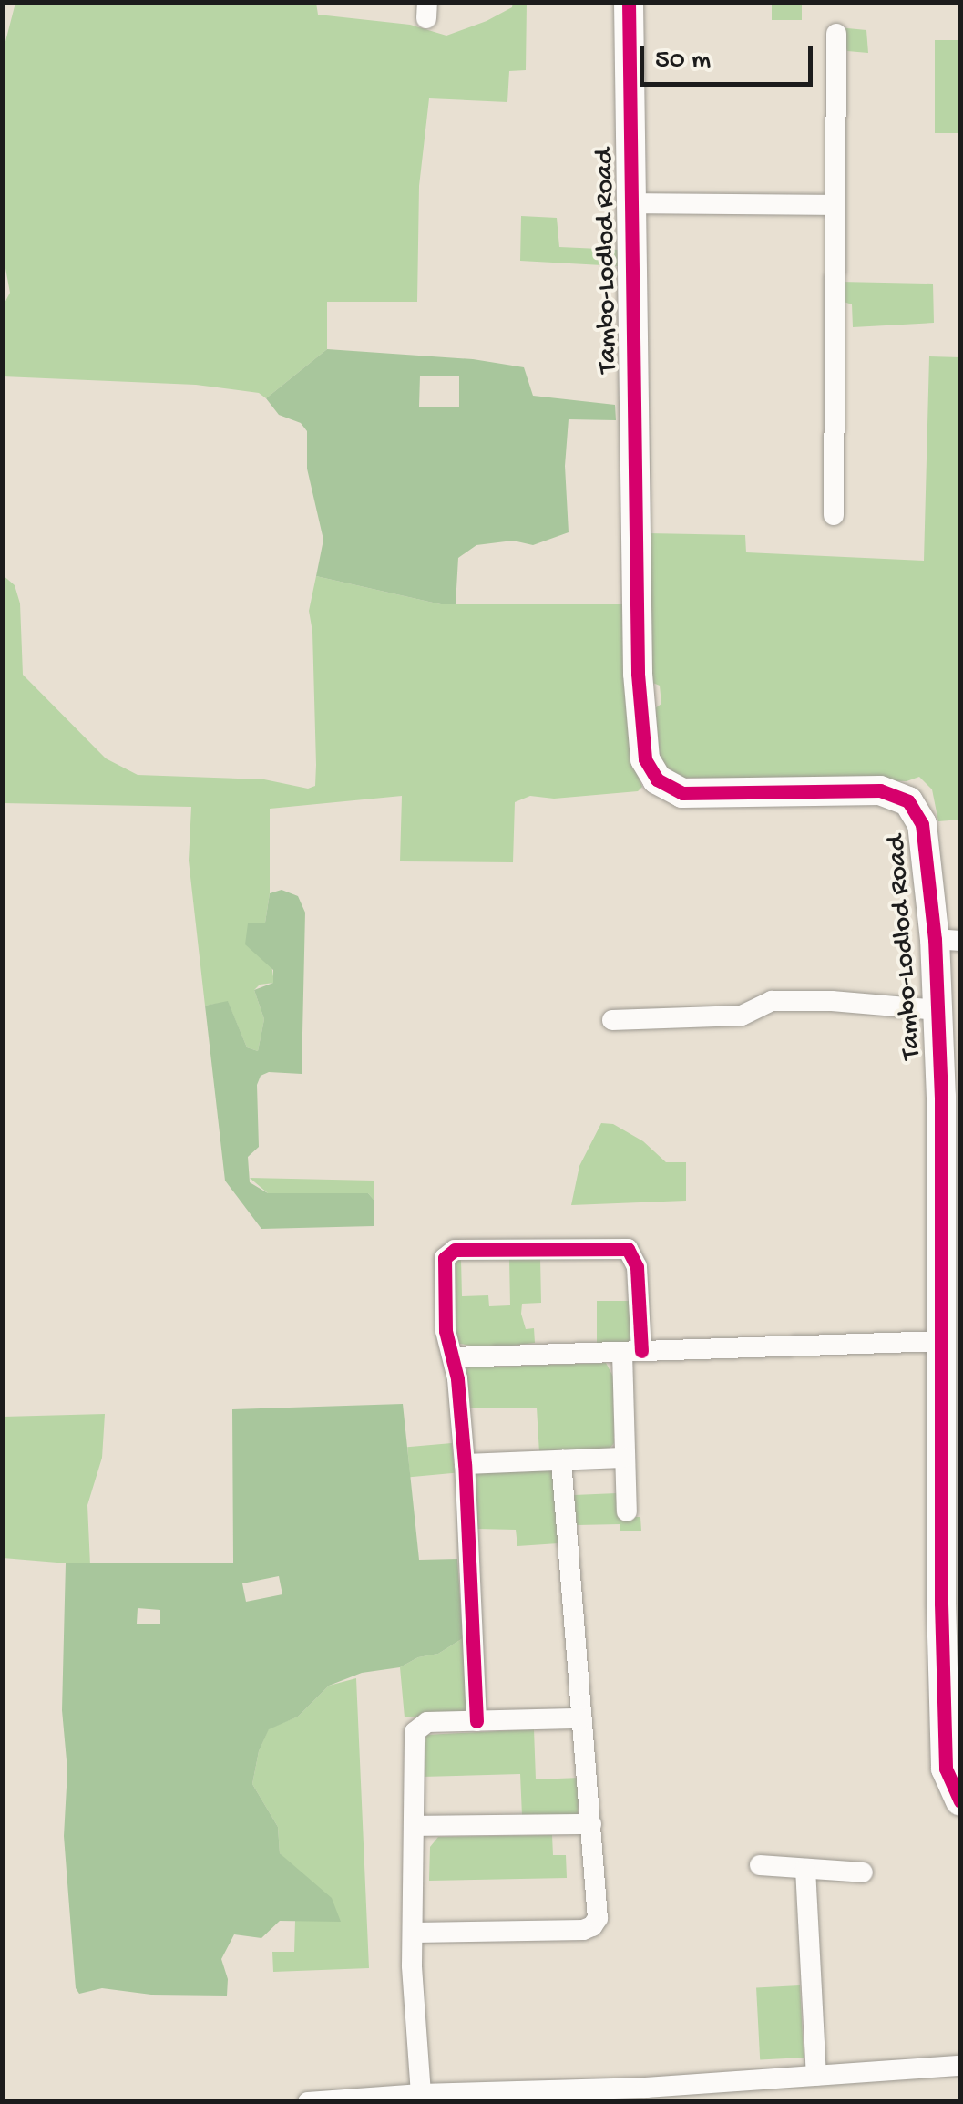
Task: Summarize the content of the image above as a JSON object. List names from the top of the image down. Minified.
{"streets":{"street":["Tambo-Lodlod Road"]},"scale_bar":"50 m"}
